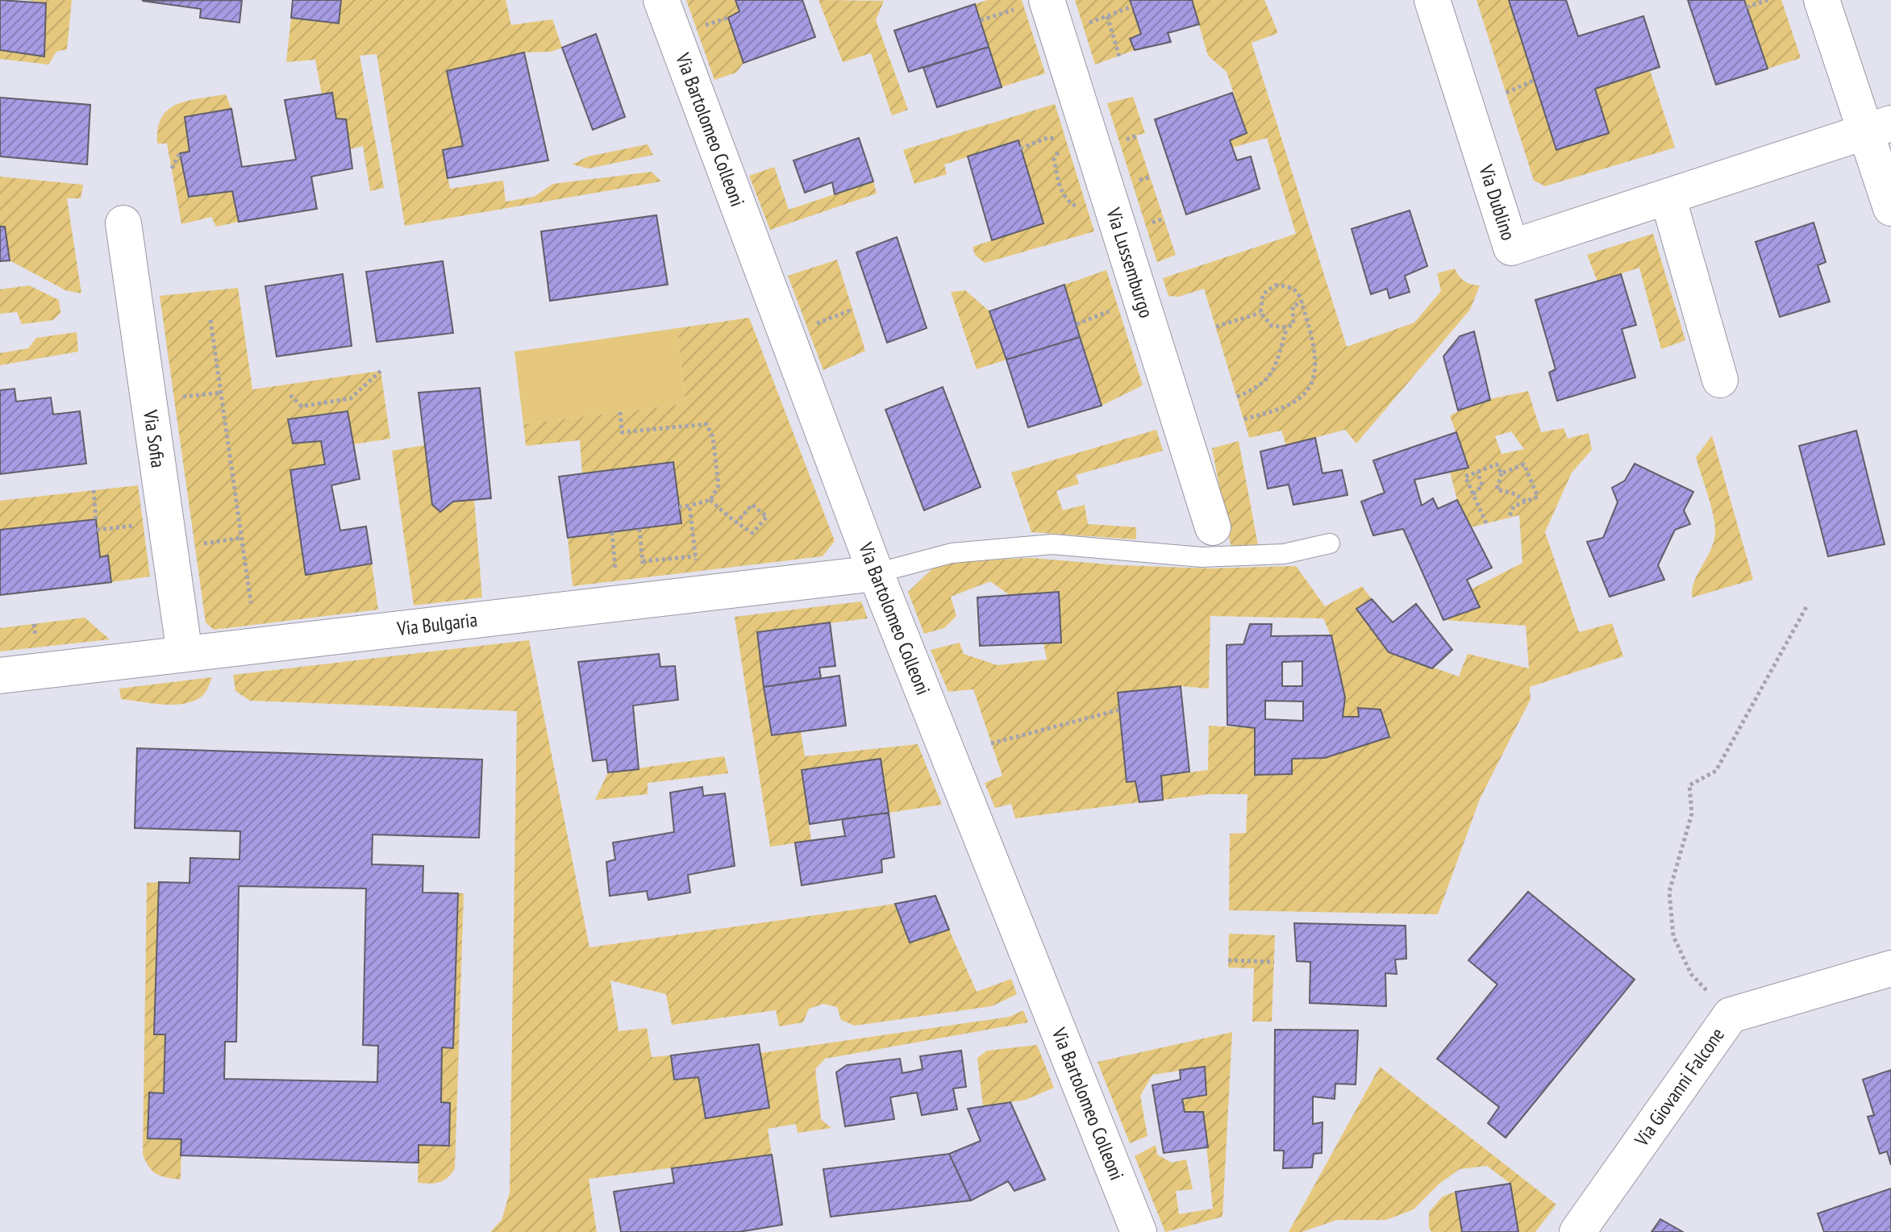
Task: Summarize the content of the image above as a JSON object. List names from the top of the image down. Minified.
{"streets":{"street":["Via Bartolomeo Colleoni","Via Dublino","Via Lussemburgo","Via Sofia","Via Bulgaria","Via Giovanni Falcone"]},"crossings":[["Via Bartolomeo Colleoni","Via Bulgaria"],["Via Sofia","Via Bulgaria"]]}
